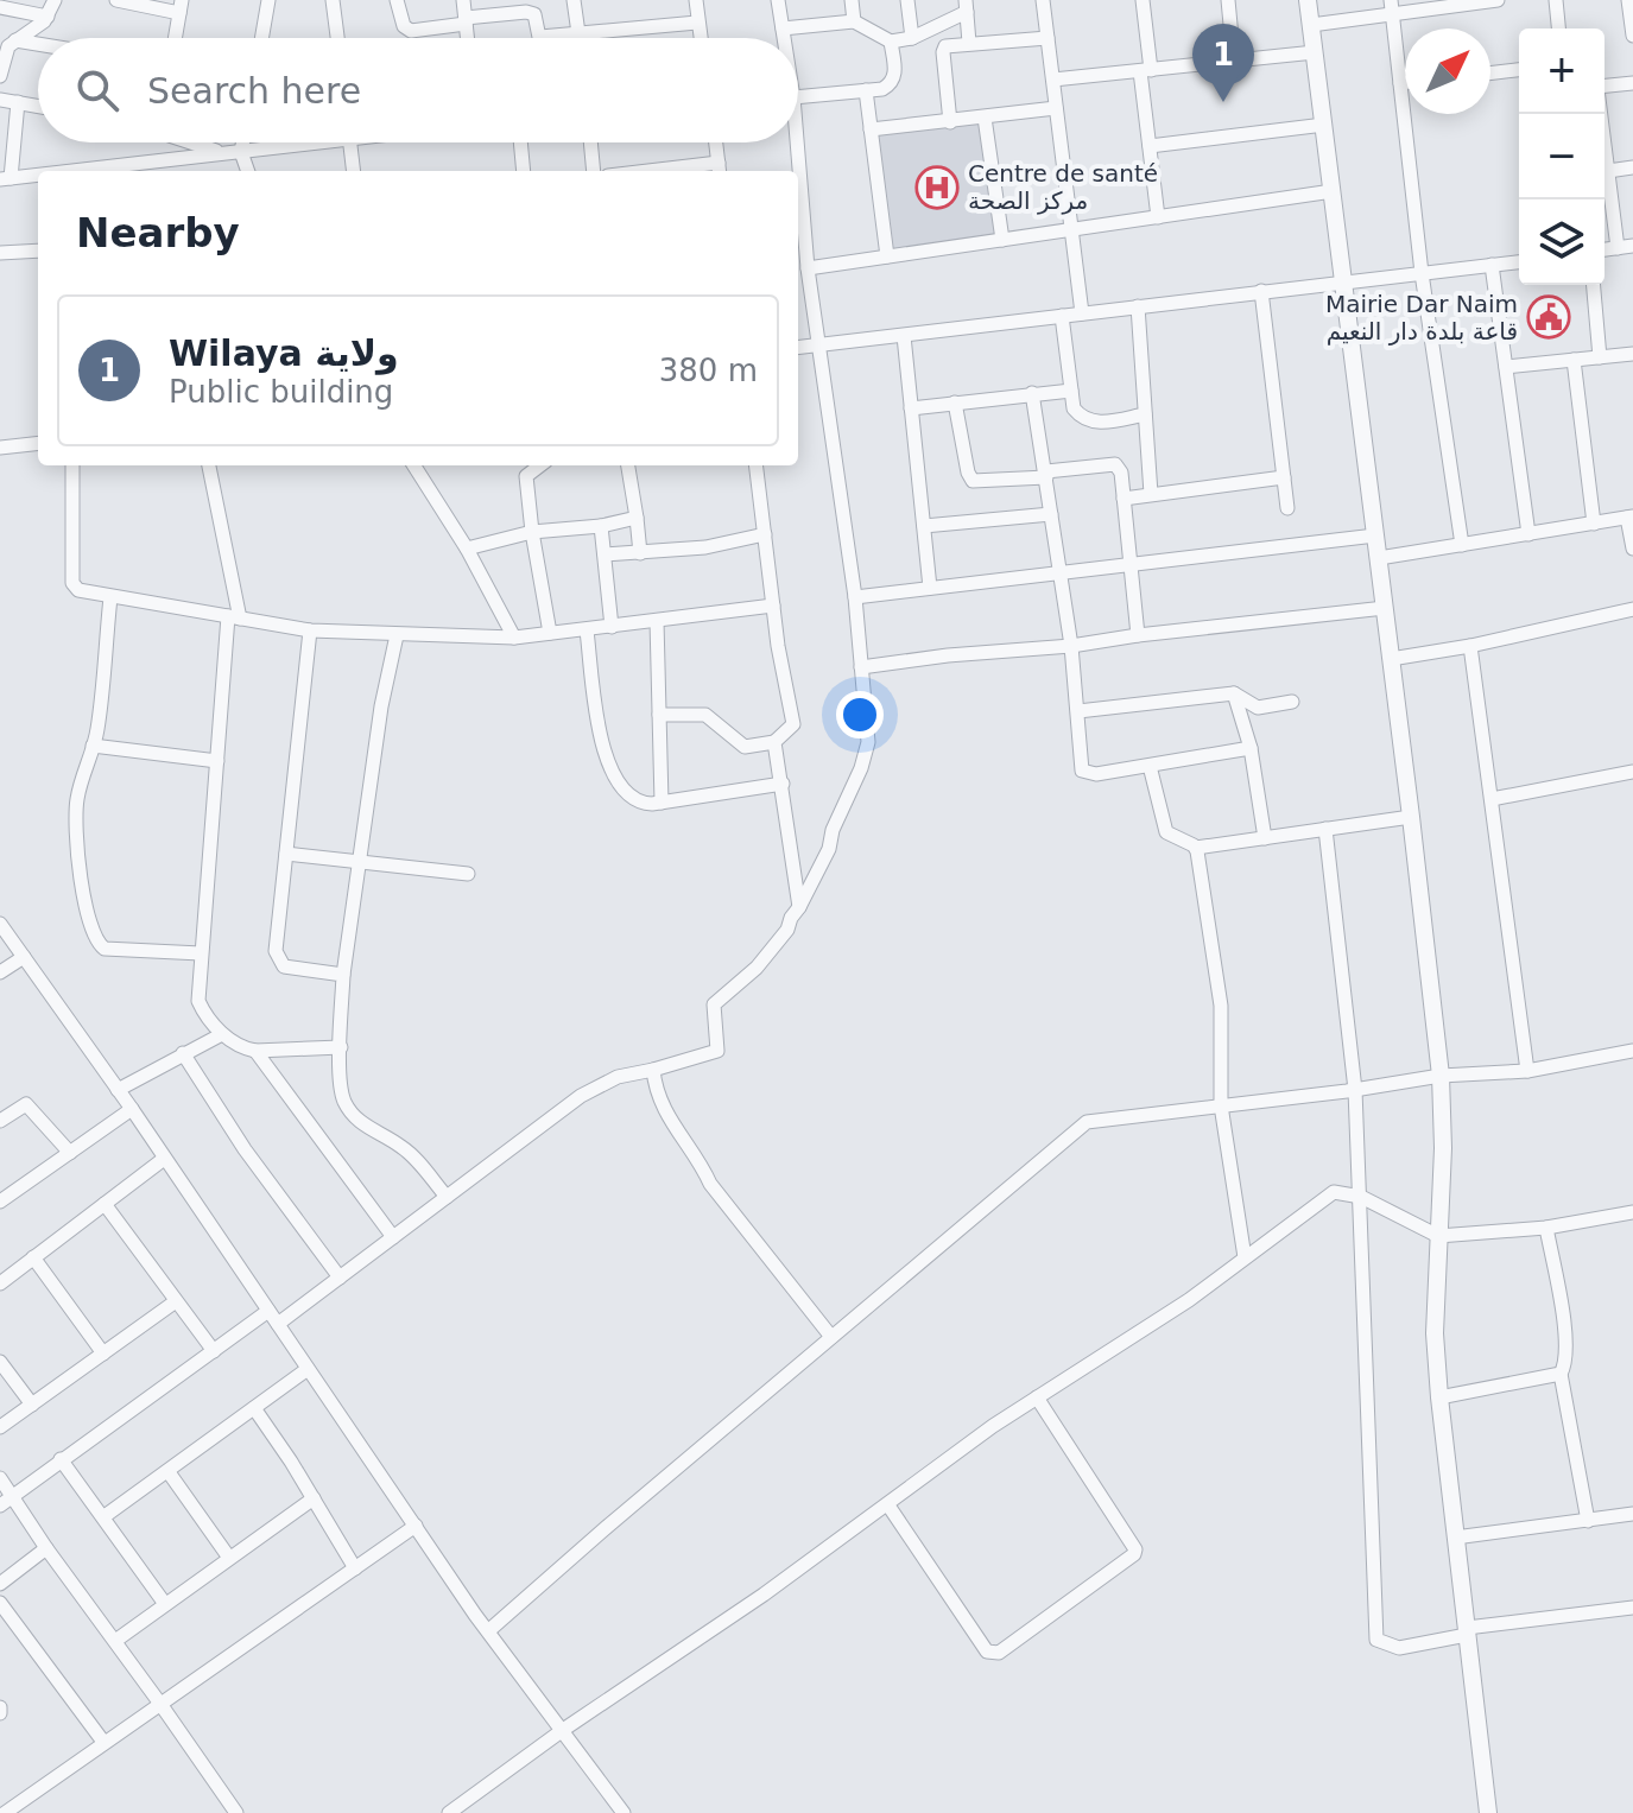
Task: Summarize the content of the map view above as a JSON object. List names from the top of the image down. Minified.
{"places":{"hospital":["Centre de santé مركز الصحة"],"public building":["Mairie Dar Naim قاعة بلدة دار النعيم"]},"north":"top right","page":{"pins":"1","map_buttons":["+","−"],"search":"Search here","heading":"Nearby","list":[{"mark":"1","name":"Wilaya ولاية","note":"Public building","value":"380 m"}]}}
